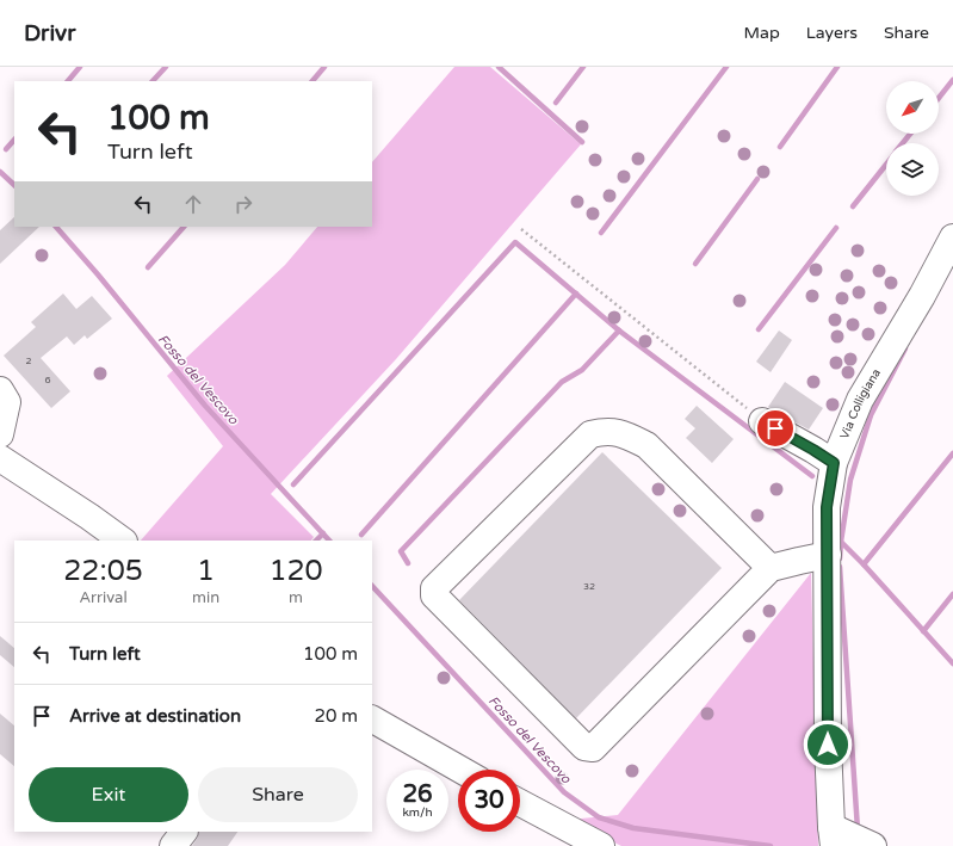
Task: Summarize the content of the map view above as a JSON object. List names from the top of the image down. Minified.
{"streets":{"street":["Via Colligiana"]},"water":["Fosso del Vescovo"],"house_numbers":["2","6","32"],"north":"bottom left","page":{"header":"Drivr","nav":["Map","Layers","Share"],"turn":["100 m","Turn left"],"eta":["22:05","Arrival","1","min","120","m"],"list":[{"name":"Turn left","value":"100 m"},{"name":"Arrive at destination","value":"20 m"}],"buttons":["Exit","Share"],"speed":"26 km/h","limit":"30"}}
